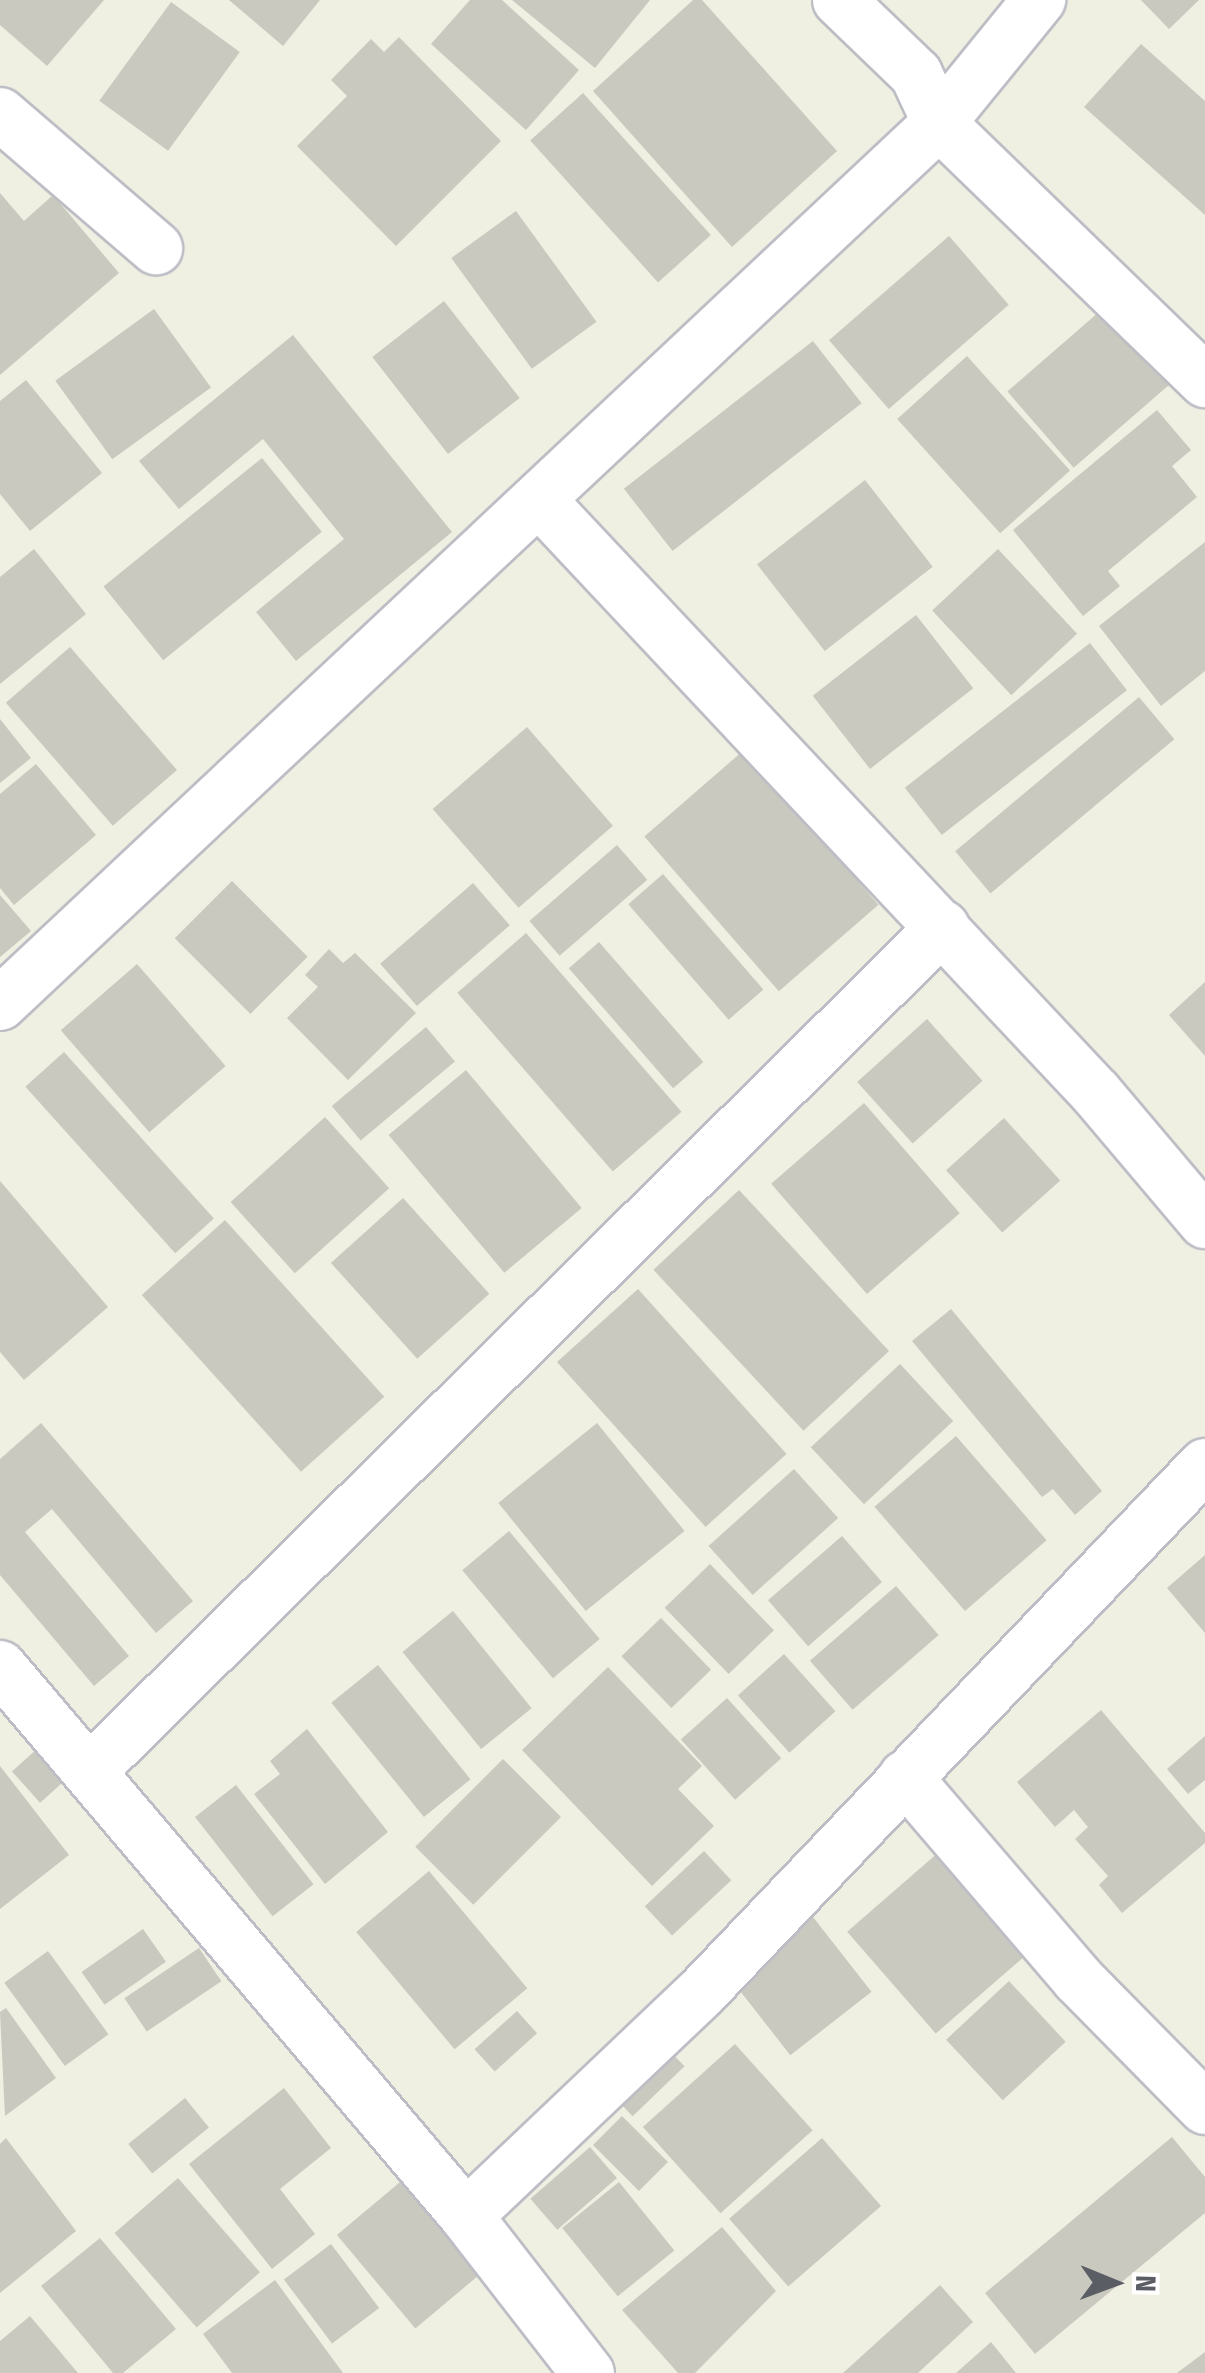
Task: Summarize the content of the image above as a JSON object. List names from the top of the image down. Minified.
{"north":"right"}
